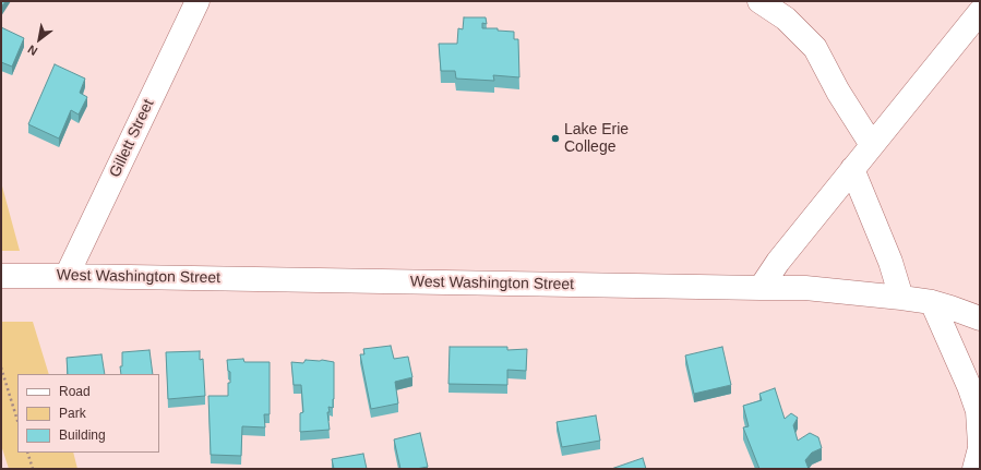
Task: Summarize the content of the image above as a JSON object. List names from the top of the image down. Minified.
{"streets":{"street":["Gillett Street","West Washington Street"]},"crossings":[["Gillett Street","West Washington Street"]],"places":["Lake Erie College"],"legend":["Road","Park","Building"],"north":"bottom left"}
